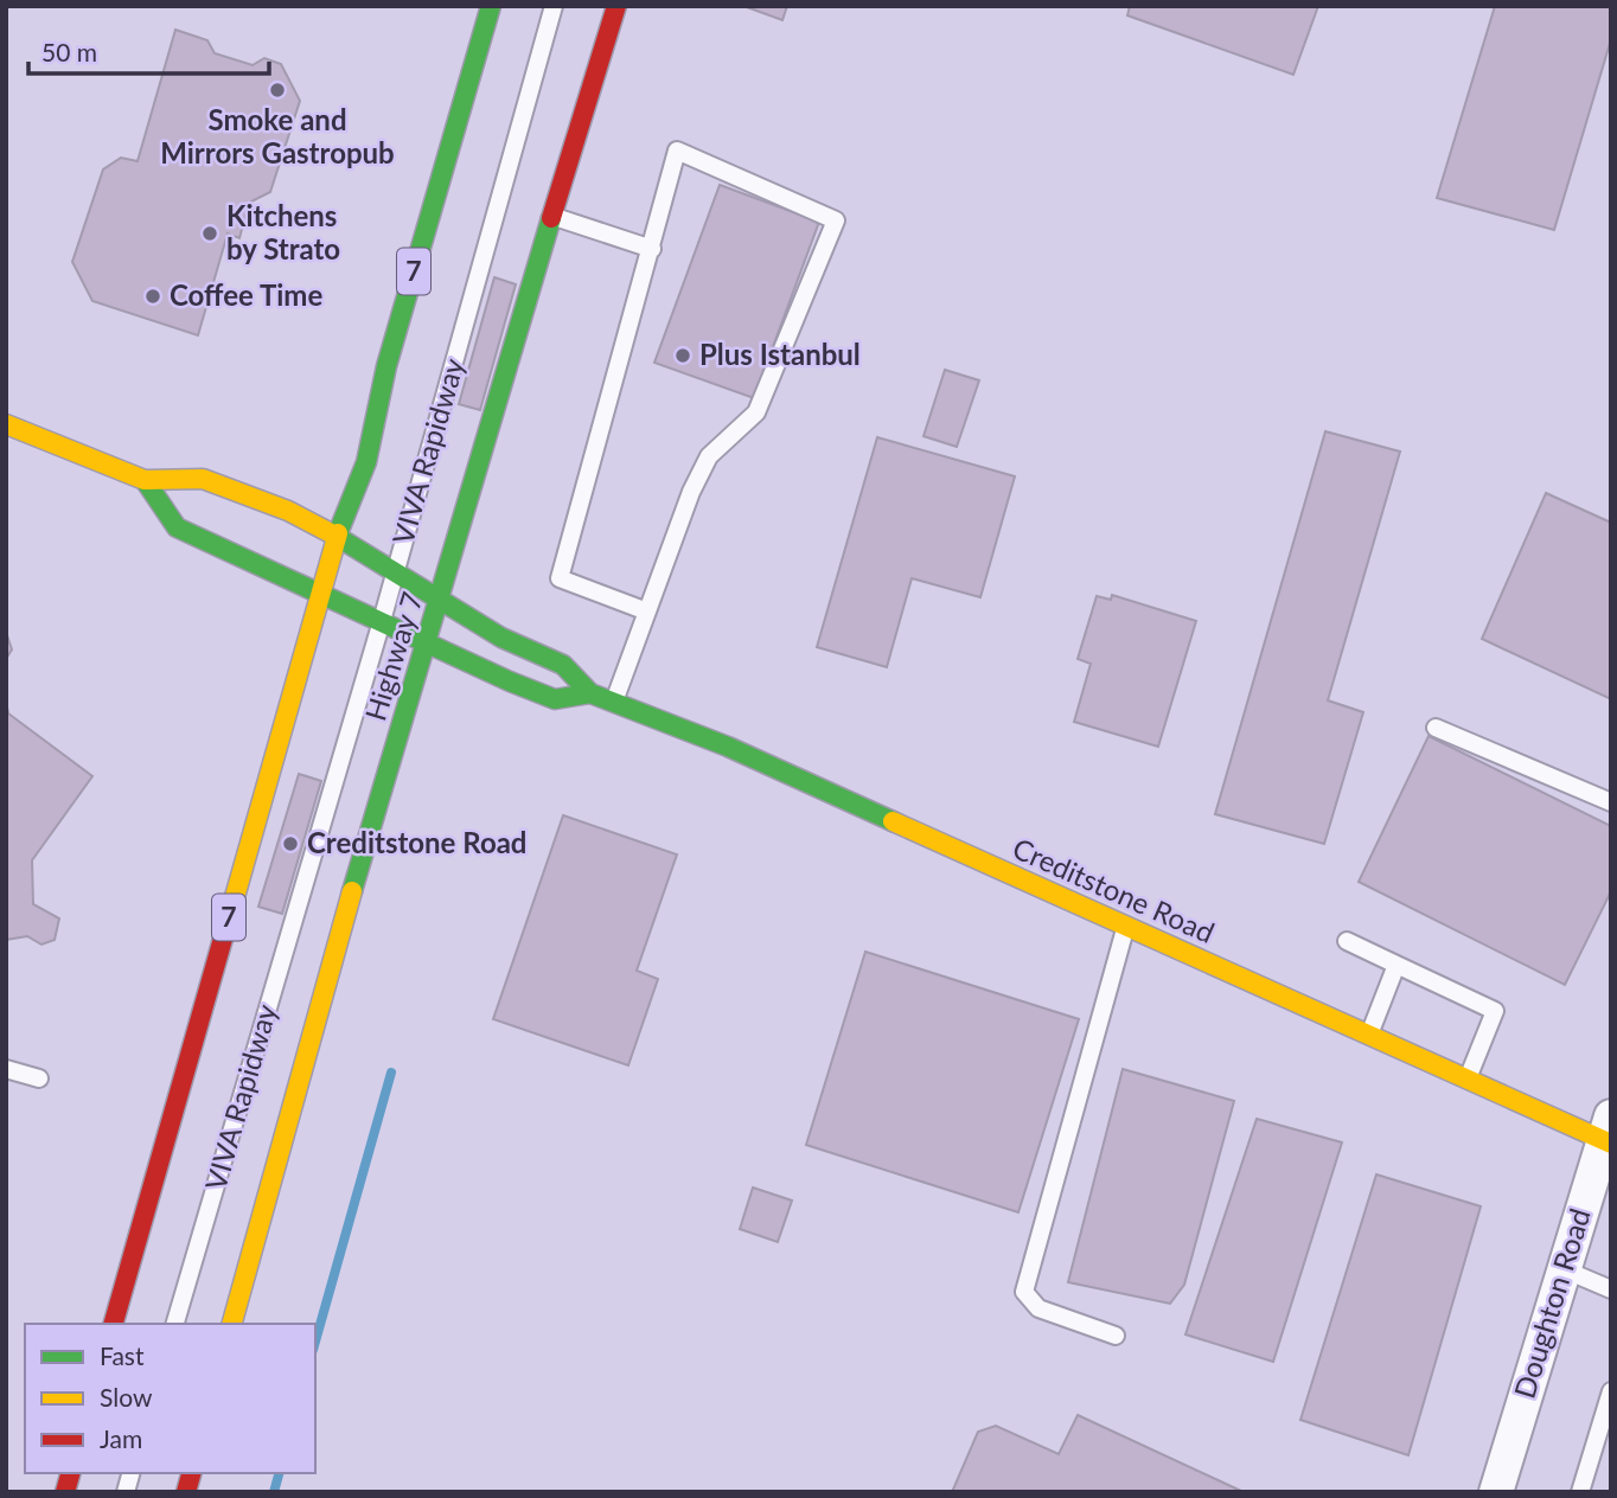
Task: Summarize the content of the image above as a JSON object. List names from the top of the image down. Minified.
{"streets":{"main road":["7","Highway 7","Creditstone Road"],"street":["Doughton Road"],"lane":["VIVA Rapidway"]},"crossings":[["7","Creditstone Road"],["VIVA Rapidway","Creditstone Road"],["Highway 7","Creditstone Road"],["Creditstone Road","Doughton Road"]],"places":["Smoke and Mirrors Gastropub","Kitchens by Strato","Coffee Time","Plus Istanbul","Creditstone Road"],"legend":["Fast","Slow","Jam"],"scale_bar":"50 m"}
